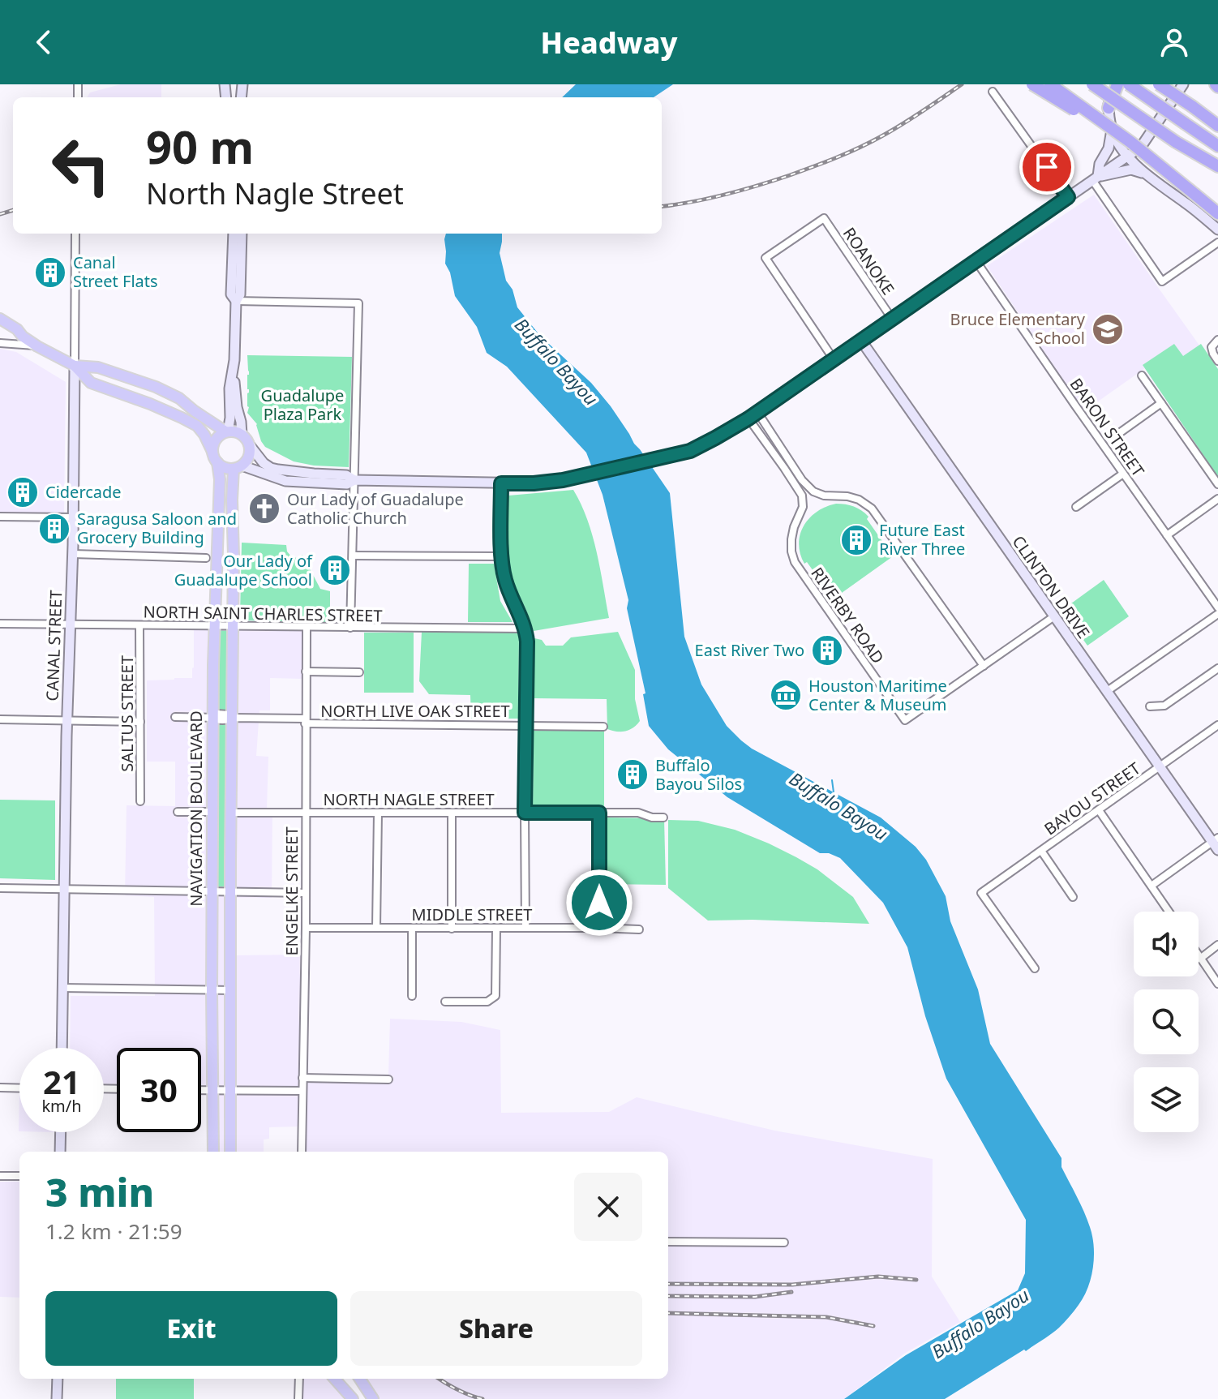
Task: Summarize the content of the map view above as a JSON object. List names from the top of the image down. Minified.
{"streets":{"main road":["CLINTON DRIVE","CANAL STREET","NAVIGATION BOULEVARD"],"street":["ROANOKE","BARON STREET","NORTH SAINT CHARLES STREET","RIVERBY ROAD","NORTH LIVE OAK STREET","SALTUS STREET","BAYOU STREET","NORTH NAGLE STREET","ENGELKE STREET","MIDDLE STREET"]},"crossings":[["CLINTON DRIVE","BAYOU STREET"],["NORTH SAINT CHARLES STREET","CANAL STREET"],["NORTH SAINT CHARLES STREET","SALTUS STREET"],["NORTH SAINT CHARLES STREET","NAVIGATION BOULEVARD"],["NORTH SAINT CHARLES STREET","ENGELKE STREET"],["NORTH LIVE OAK STREET","NAVIGATION BOULEVARD"],["NORTH LIVE OAK STREET","ENGELKE STREET"],["NORTH NAGLE STREET","ENGELKE STREET"],["ENGELKE STREET","MIDDLE STREET"]],"water":["Buffalo Bayou"],"parks":["Guadalupe Plaza Park"],"places":{"building":["Canal Street Flats","Cidercade","Saragusa Saloon and Grocery Building","Future East River Three","Our Lady of Guadalupe School","East River Two","Buffalo Bayou Silos"],"school or university":["Bruce Elementary School"],"church":["Our Lady of Guadalupe Catholic Church"],"museum":["Houston Maritime Center & Museum"]},"page":{"header":"Headway","turn":["90 m","North Nagle Street"],"speed":"21 km/h","limit":"30","heading":["3 min","1.2 km · 21:59"],"buttons":["Exit","Share"]}}
